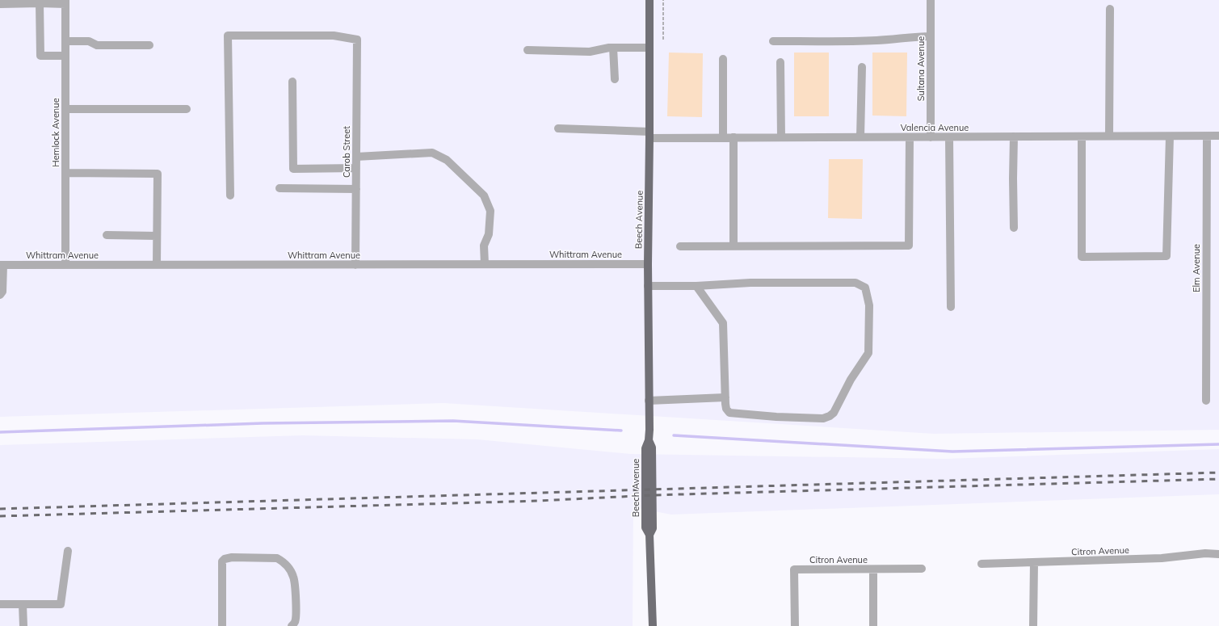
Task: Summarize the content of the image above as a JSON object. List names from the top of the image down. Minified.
{"streets":{"main road":["Beech Avenue"],"street":["Sultana Avenue","Valencia Avenue","Hemlock Avenue","Carob Street","Whittram Avenue","Elm Avenue","Citron Avenue"]},"crossings":[["Sultana Avenue","Valencia Avenue"],["Valencia Avenue","Beech Avenue"],["Valencia Avenue","Elm Avenue"],["Hemlock Avenue","Whittram Avenue"],["Carob Street","Whittram Avenue"],["Beech Avenue","Whittram Avenue"]]}
